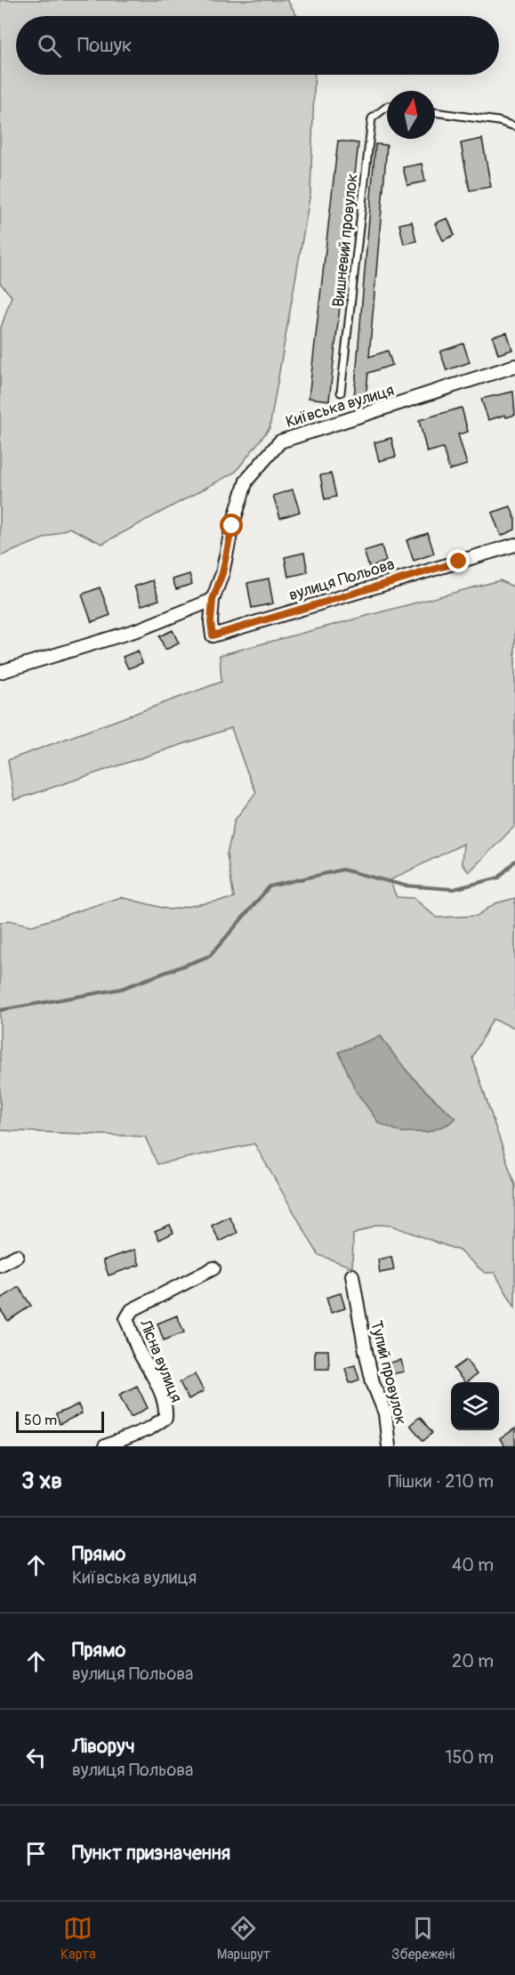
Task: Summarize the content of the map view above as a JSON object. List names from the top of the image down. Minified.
{"streets":{"street":["Київська вулиця","вулиця Польова","Лісна вулиця","Тупий провулок"],"lane":["Вишневий провулок"]},"crossings":[["Київська вулиця","вулиця Польова"]],"scale_bar":"50 m","north":"top","page":{"search":"Пошук","scale":"50 m","heading":["3 хв","Пішки · 210 m"],"list":[["Прямо","Київська вулиця","40 m"],["Прямо","вулиця Польова","20 m"],["Ліворуч","вулиця Польова","150 m"],"Пункт призначення"],"nav":["Карта","Маршрут","Збережені"]}}
